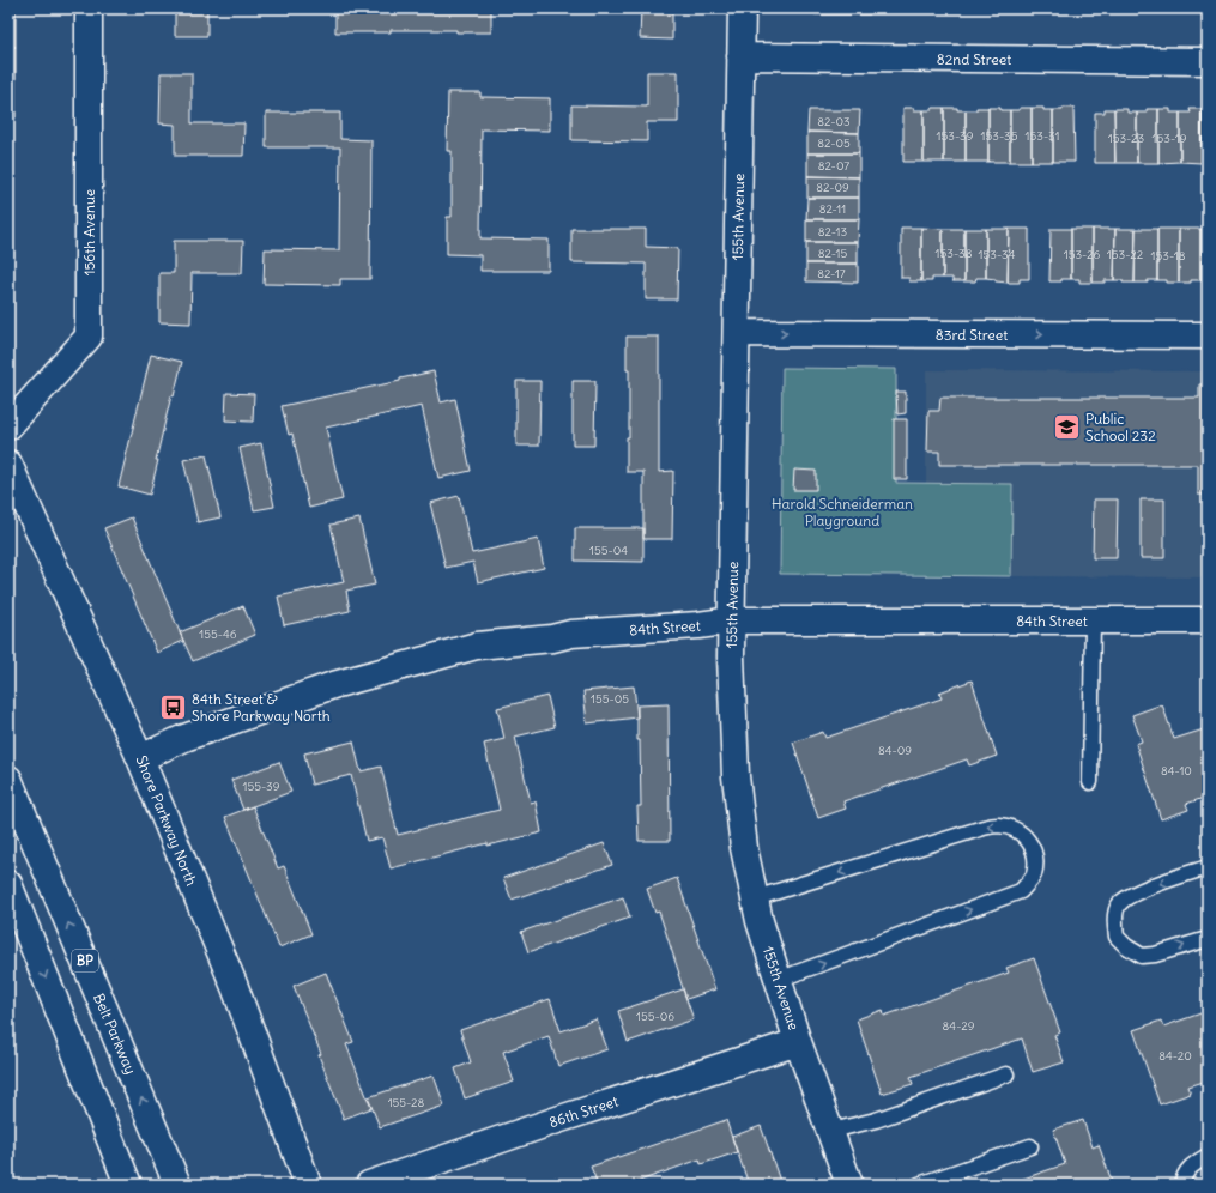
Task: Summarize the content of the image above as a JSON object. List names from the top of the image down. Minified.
{"streets":{"main road":["82nd Street","155th Avenue","156th Avenue","83rd Street","84th Street","Shore Parkway North","BP","Belt Parkway","86th Street"]},"crossings":[["82nd Street","155th Avenue"],["155th Avenue","83rd Street"],["155th Avenue","84th Street"],["155th Avenue","86th Street"],["84th Street","Shore Parkway North"]],"one_way":["83rd Street"],"parks":["Harold Schneiderman Playground"],"places":{"school or university":["Public School 232"],"bus stop":["84th Street & Shore Parkway North"]},"house_numbers":["82-03","153-39","153-35","153-31","153-23","153-19","82-05","82-07","82-09","82-11","82-13","82-15","153-38","153-34","153-26","153-22","153-18","82-17","155-04","155-46","155-05","84-09","84-10","155-39","155-06","84-29","84-20","155-28"]}
